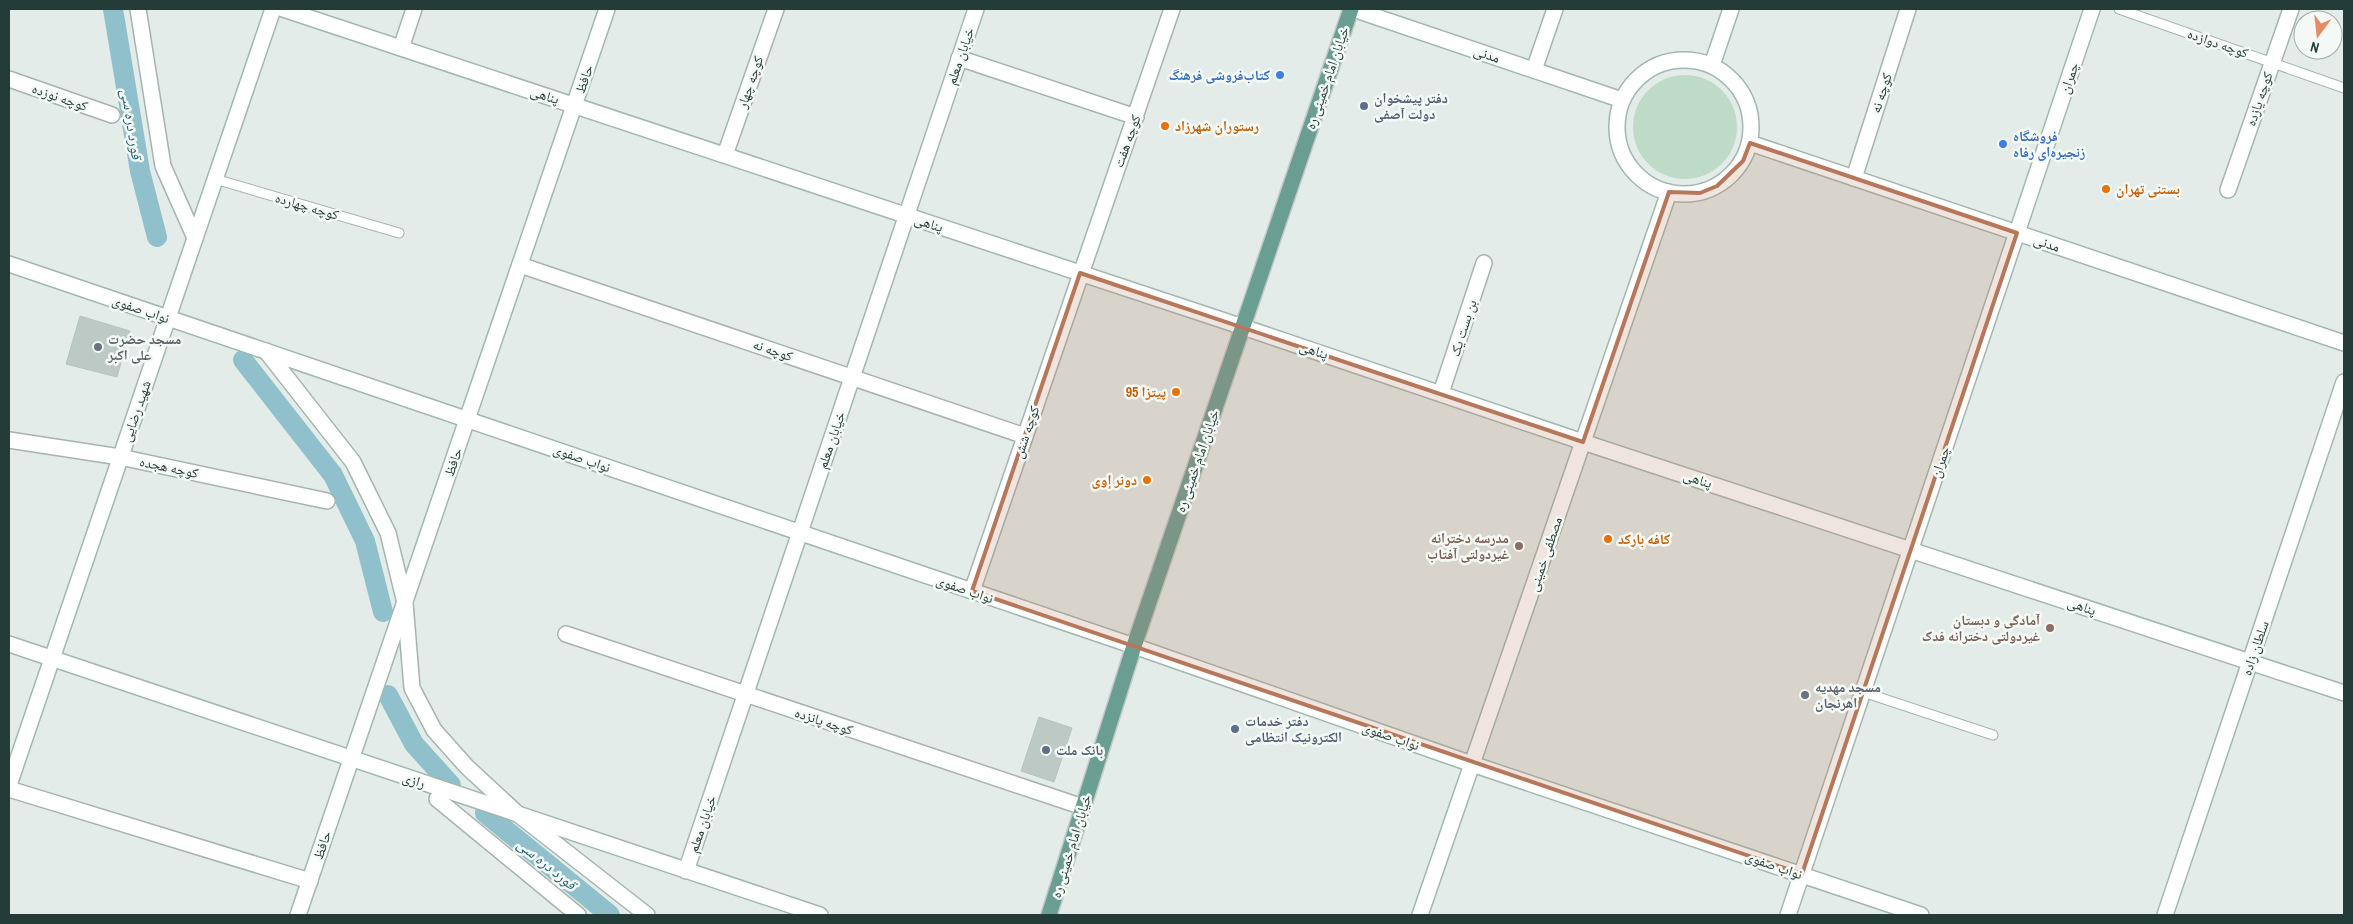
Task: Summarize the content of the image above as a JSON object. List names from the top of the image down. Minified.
{"streets":{"main road":["خیابان امام خمینی ره"],"street":["مدنی","خیابان معلم","چمران","حافظ","کوچه چهار","کوچه نه","پناهی","کوچه نوزده","کوچه یازده","کوچه هفت","نواب صفوی","بن بست یک","شهید رضایی","کوچه شش","کوچه هجده","مصطفی خمینی","سلطان زاده","کوچه پانزده","رازی"],"lane":["کوچه دوازده","کوچه چهارده"]},"crossings":[["کوچه دوازده","کوچه یازده"],["مدنی","خیابان امام خمینی ره"],["مدنی","چمران"],["مدنی","کوچه نه"],["مدنی","مصطفی خمینی"],["خیابان معلم","کوچه نه"],["خیابان معلم","پناهی"],["خیابان معلم","نواب صفوی"],["خیابان معلم","کوچه پانزده"],["خیابان معلم","رازی"],["خیابان امام خمینی ره","پناهی"],["خیابان امام خمینی ره","نواب صفوی"],["خیابان امام خمینی ره","کوچه پانزده"],["چمران","پناهی"],["چمران","نواب صفوی"],["حافظ","کوچه نه"],["حافظ","پناهی"],["حافظ","نواب صفوی"],["حافظ","رازی"],["کوچه چهار","پناهی"],["کوچه نه","کوچه شش"],["پناهی","کوچه هفت"],["پناهی","بن بست یک"],["پناهی","کوچه شش"],["پناهی","مصطفی خمینی"],["پناهی","سلطان زاده"],["کوچه هفت","کوچه شش"],["کوچه چهارده","شهید رضایی"],["نواب صفوی","شهید رضایی"],["نواب صفوی","کوچه شش"],["نواب صفوی","مصطفی خمینی"],["شهید رضایی","کوچه هجده"],["شهید رضایی","رازی"]],"water":["قورد دره سی"],"places":["کتاب‌فروشی فرهنگ","دفتر پیشخوان دولت آصفی","رستوران شهرزاد","فروشگاه زنجیره‌ای رفاه","بستنی تهران","مسجد حضرت علی اکبر","پیتزا 95","دونر إوی","کافه بارکد","مدرسه دخترانه غیردولتی آفتاب","آمادگی و دبستان غیردولتی دخترانه فدک","مسجد مهدیه اهرنجان","دفتر خدمات الکترونیک انتظامی","بانک ملت"],"north":"bottom"}
